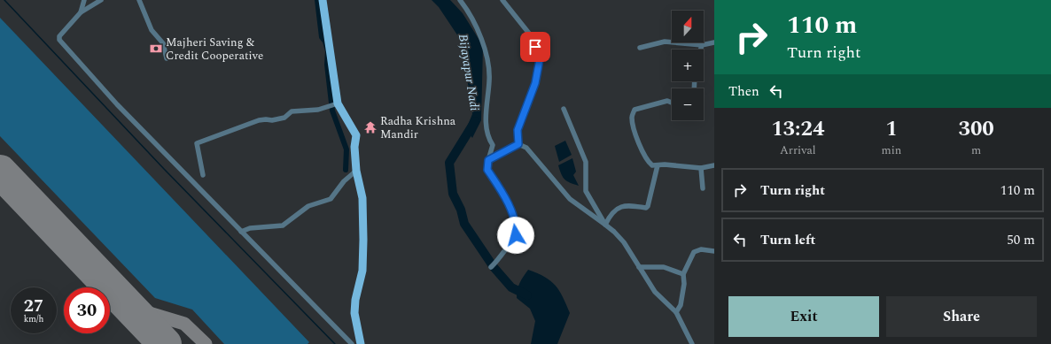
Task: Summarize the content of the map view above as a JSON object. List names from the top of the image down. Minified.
{"water":["Bijayapur Nadi"],"places":{"bank":["Majheri Saving & Credit Cooperative"],"temple":["Radha Krishna Mandir"]},"north":"top","page":{"turn":["110 m","Turn right"],"map_buttons":["+","−"],"then":"Then","eta":["13:24","Arrival","1","min","300","m"],"list":[{"name":"Turn right","value":"110 m"},{"name":"Turn left","value":"50 m"}],"speed":"27 km/h","limit":"30","buttons":["Exit","Share"]}}
